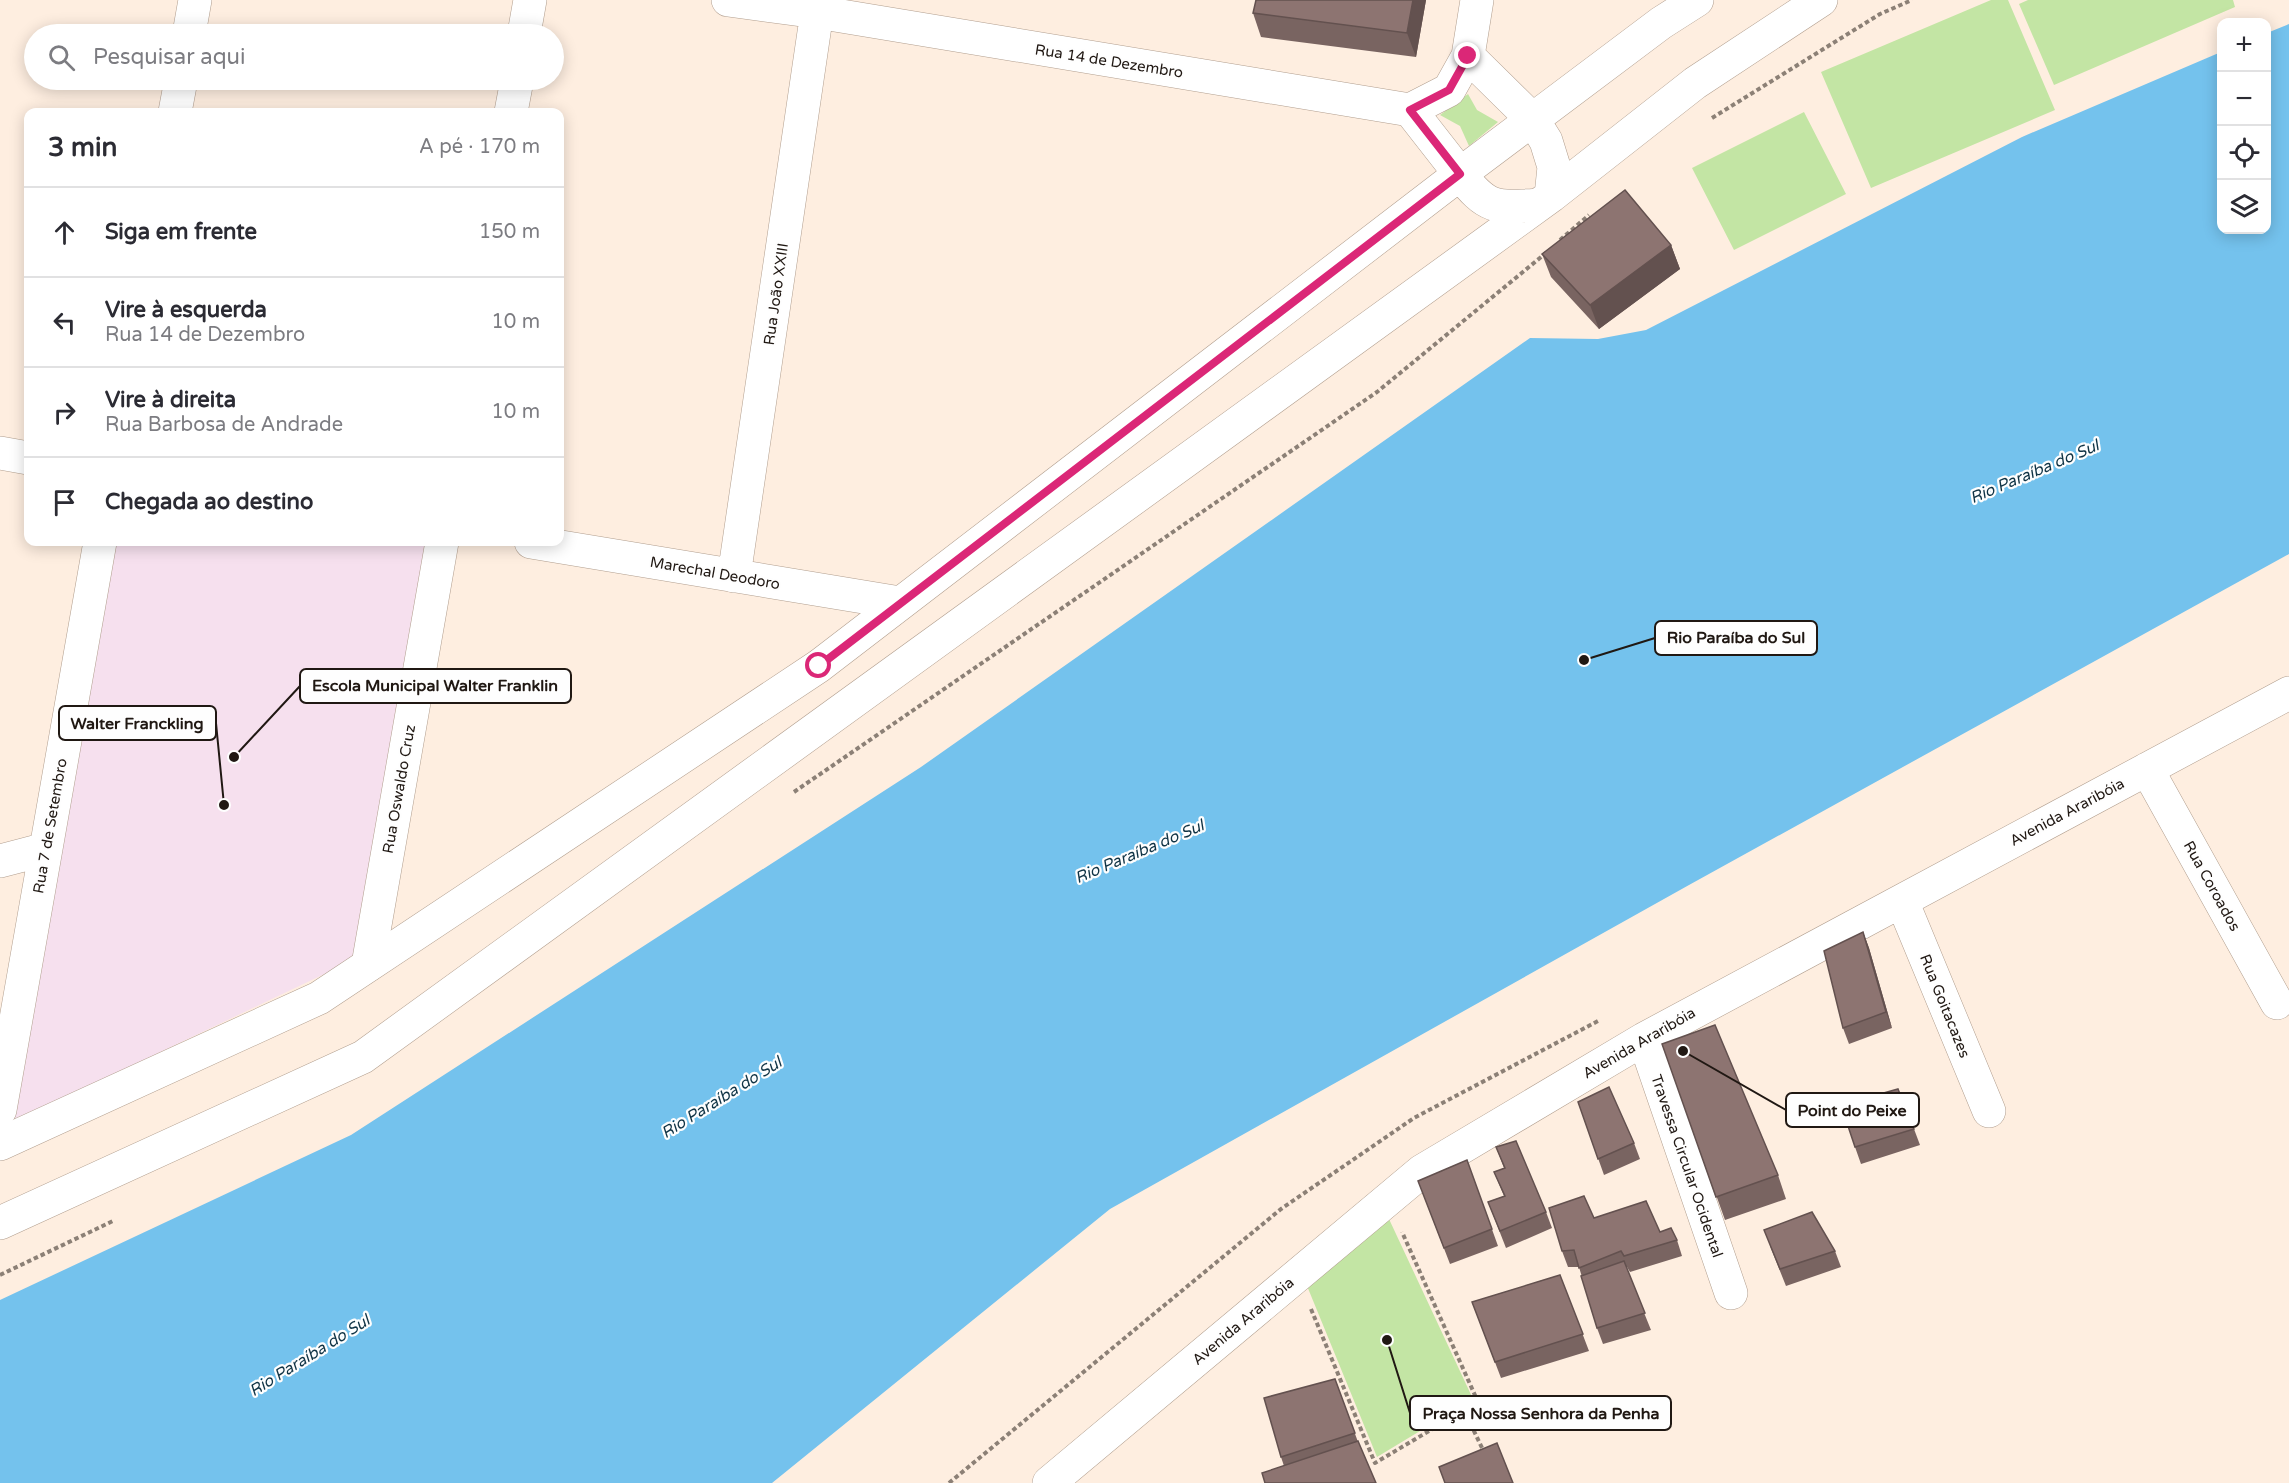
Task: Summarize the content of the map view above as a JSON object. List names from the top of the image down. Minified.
{"streets":{"street":["Rua 14 de Dezembro","Rua João XXIII","Marechal Deodoro","Rua Oswaldo Cruz","Avenida Araribóia","Rua 7 de Setembro","Rua Coroados","Rua Goitacazes","Travessa Circular Ocidental"]},"crossings":[["Rua 14 de Dezembro","Rua João XXIII"],["Rua João XXIII","Marechal Deodoro"],["Avenida Araribóia","Rua Coroados"],["Avenida Araribóia","Rua Goitacazes"],["Avenida Araribóia","Travessa Circular Ocidental"]],"water":["Rio Paraíba do Sul"],"places":["Rio Paraíba do Sul","Escola Municipal Walter Franklin","Walter Franckling","Point do Peixe","Praça Nossa Senhora da Penha"],"page":{"map_buttons":["+","−"],"search":"Pesquisar aqui","heading":["3 min","A pé · 170 m"],"list":[["Siga em frente","150 m"],["Vire à esquerda","Rua 14 de Dezembro","10 m"],["Vire à direita","Rua Barbosa de Andrade","10 m"],"Chegada ao destino"]}}
